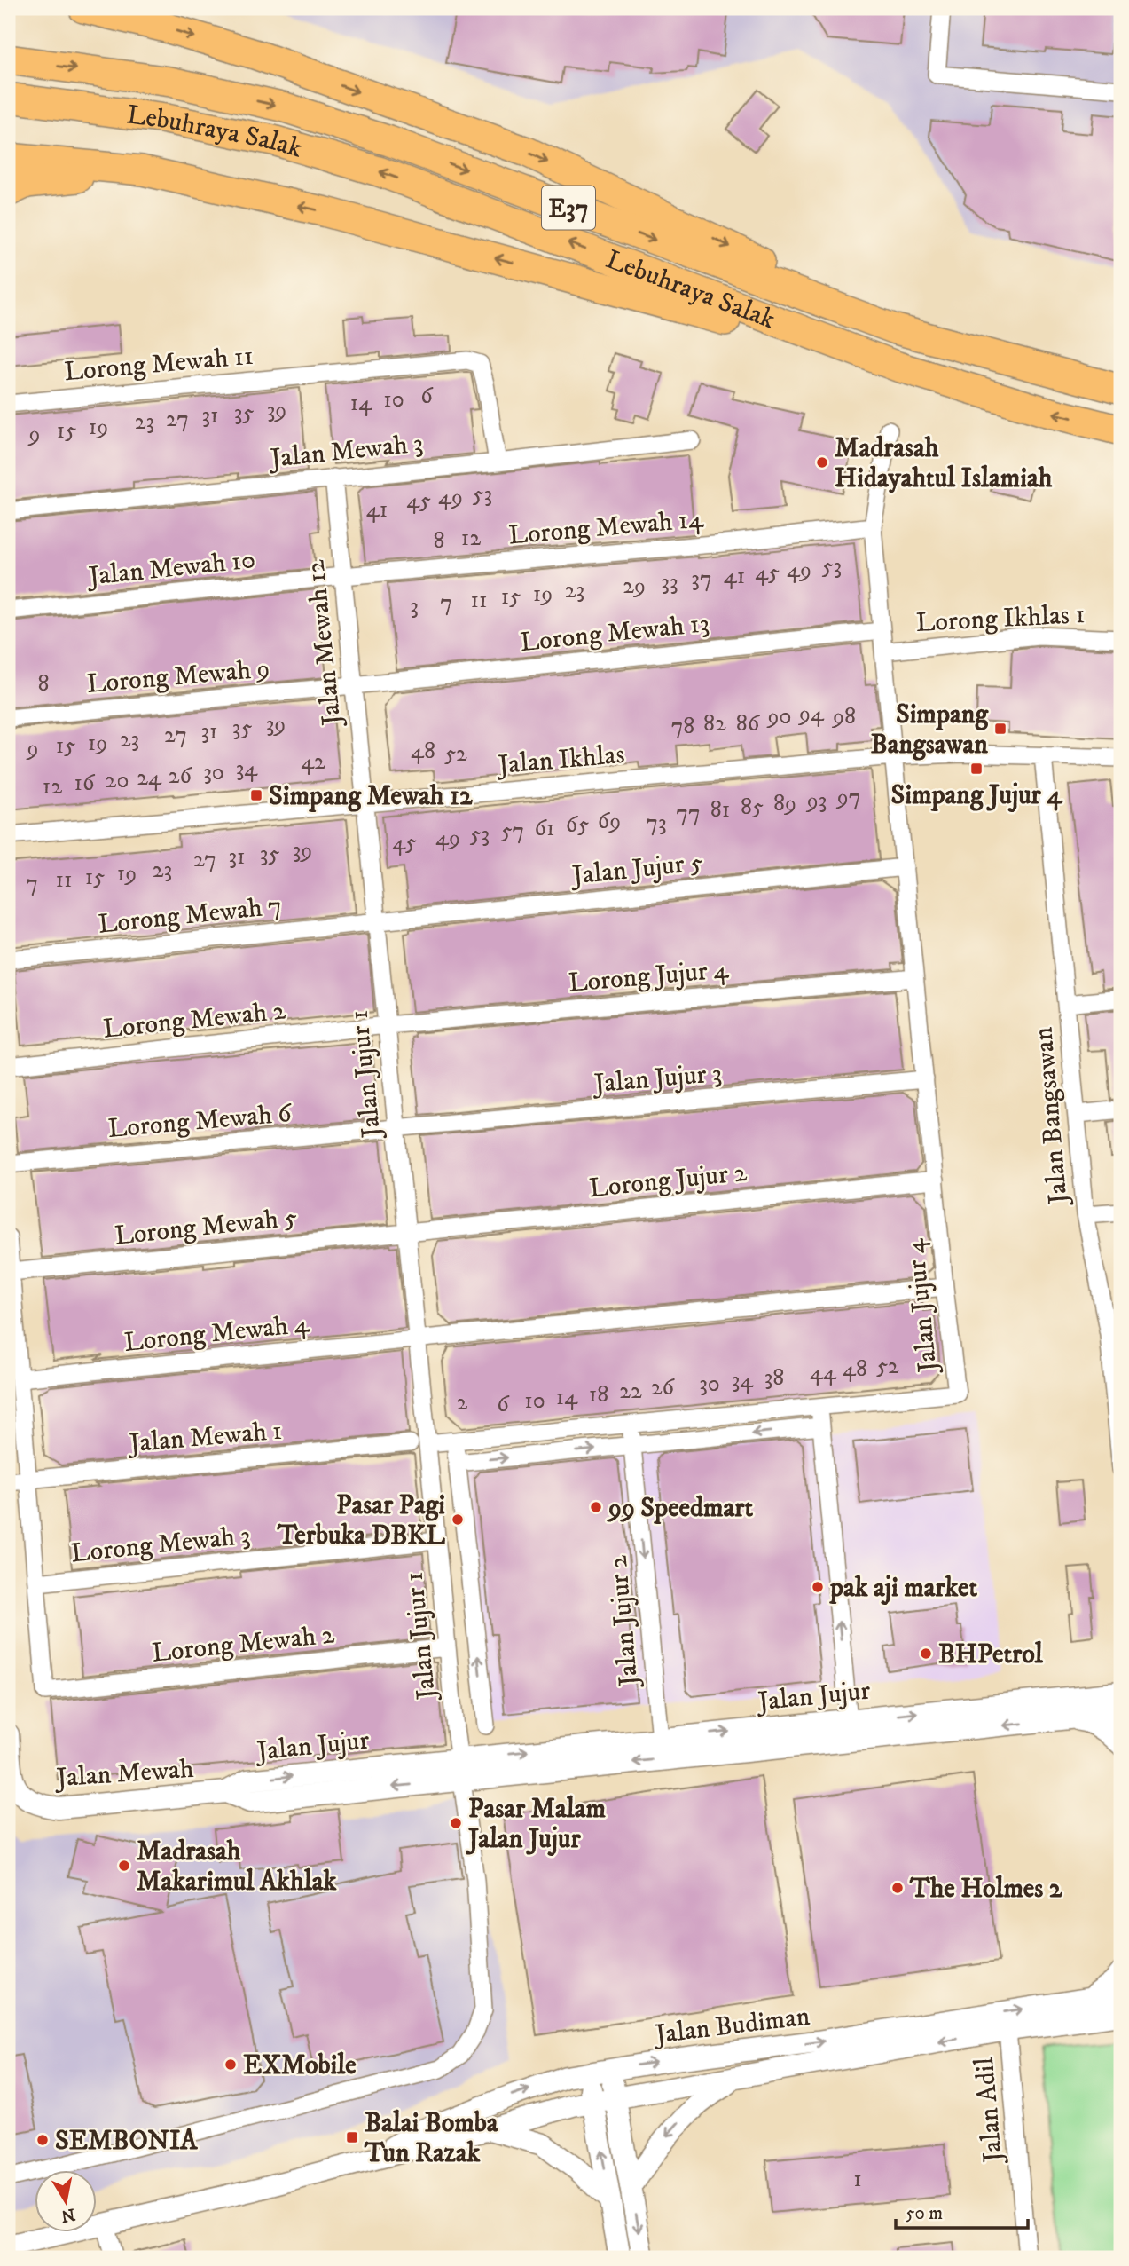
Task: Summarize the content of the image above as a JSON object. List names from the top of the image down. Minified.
{"streets":{"highway":["Lebuhraya Salak","E37"],"street":["Lorong Mewah 11","Jalan Mewah 3","Lorong Mewah 14","Jalan Mewah 10","Lorong Ikhlas 1","Lorong Mewah 13","Jalan Mewah 12","Lorong Mewah 9","Jalan Ikhlas","Jalan Jujur 5","Lorong Mewah 7","Lorong Jujur 4","Lorong Mewah 2","Jalan Jujur 1","Jalan Jujur 3","Jalan Bangsawan","Lorong Mewah 6","Lorong Jujur 2","Lorong Mewah 5","Jalan Jujur 4","Lorong Mewah 4","Jalan Mewah 1","Lorong Mewah 3","Jalan Jujur 2","Jalan Jujur","Jalan Mewah","Jalan Budiman","Jalan Adil"]},"crossings":[["Lorong Mewah 11","Jalan Mewah 3"],["Jalan Mewah 3","Jalan Mewah 12"],["Lorong Mewah 14","Jalan Mewah 10"],["Lorong Mewah 14","Jalan Mewah 12"],["Jalan Mewah 10","Jalan Mewah 12"],["Lorong Mewah 13","Jalan Mewah 12"],["Lorong Mewah 13","Lorong Mewah 9"],["Jalan Mewah 12","Lorong Mewah 9"],["Jalan Mewah 12","Jalan Ikhlas"],["Jalan Mewah 12","Jalan Jujur 1"],["Jalan Ikhlas","Jalan Jujur 1"],["Jalan Ikhlas","Jalan Bangsawan"],["Jalan Ikhlas","Jalan Jujur 4"],["Jalan Jujur 5","Lorong Mewah 7"],["Jalan Jujur 5","Jalan Jujur 1"],["Jalan Jujur 5","Jalan Jujur 4"],["Lorong Mewah 7","Jalan Jujur 1"],["Lorong Jujur 4","Lorong Mewah 2"],["Lorong Jujur 4","Jalan Jujur 1"],["Lorong Jujur 4","Jalan Jujur 4"],["Lorong Mewah 2","Jalan Jujur 1"],["Lorong Mewah 2","Lorong Mewah 3"],["Jalan Jujur 1","Jalan Jujur 3"],["Jalan Jujur 1","Lorong Mewah 6"],["Jalan Jujur 1","Lorong Jujur 2"],["Jalan Jujur 1","Lorong Mewah 5"],["Jalan Jujur 1","Jalan Jujur 4"],["Jalan Jujur 1","Lorong Mewah 4"],["Jalan Jujur 1","Lorong Mewah 3"],["Jalan Jujur 1","Jalan Jujur"],["Jalan Jujur 3","Lorong Mewah 6"],["Jalan Jujur 3","Jalan Jujur 4"],["Lorong Jujur 2","Lorong Mewah 5"],["Lorong Jujur 2","Jalan Jujur 4"],["Jalan Jujur 4","Jalan Jujur 2"],["Jalan Jujur 2","Jalan Jujur"],["Jalan Jujur","Jalan Mewah"],["Jalan Budiman","Jalan Adil"]],"one_way":["Jalan Jujur 2"],"places":{"other":["Madrasah Hidayahtul Islamiah","99 Speedmart","Pasar Pagi Terbuka DBKL","pak aji market","BHPetrol","Pasar Malam Jalan Jujur","Madrasah Makarimul Akhlak","The Holmes 2","EXMobile","SEMBONIA"],"transit":["Simpang Bangsawan","Simpang Jujur 4","Simpang Mewah 12","Balai Bomba Tun Razak"]},"house_numbers":["6","10","14","39","35","31","27","23","19","15","9","53","49","45","41","12","8","53","49","45","41","37","33","29","23","19","15","11","7","3","8","94","90","98","82","86","39","78","35","31","27","23","19","15","9","48","52","42","34","30","26","24","20","16","12","97","93","89","85","81","77","69","73","65","61","57","53","49","45","39","35","31","27","23","19","15","11","7","52","48","44","38","34","30","26","22","18","14","10","2","6","1"],"scale_bar":"50 m","north":"bottom"}
